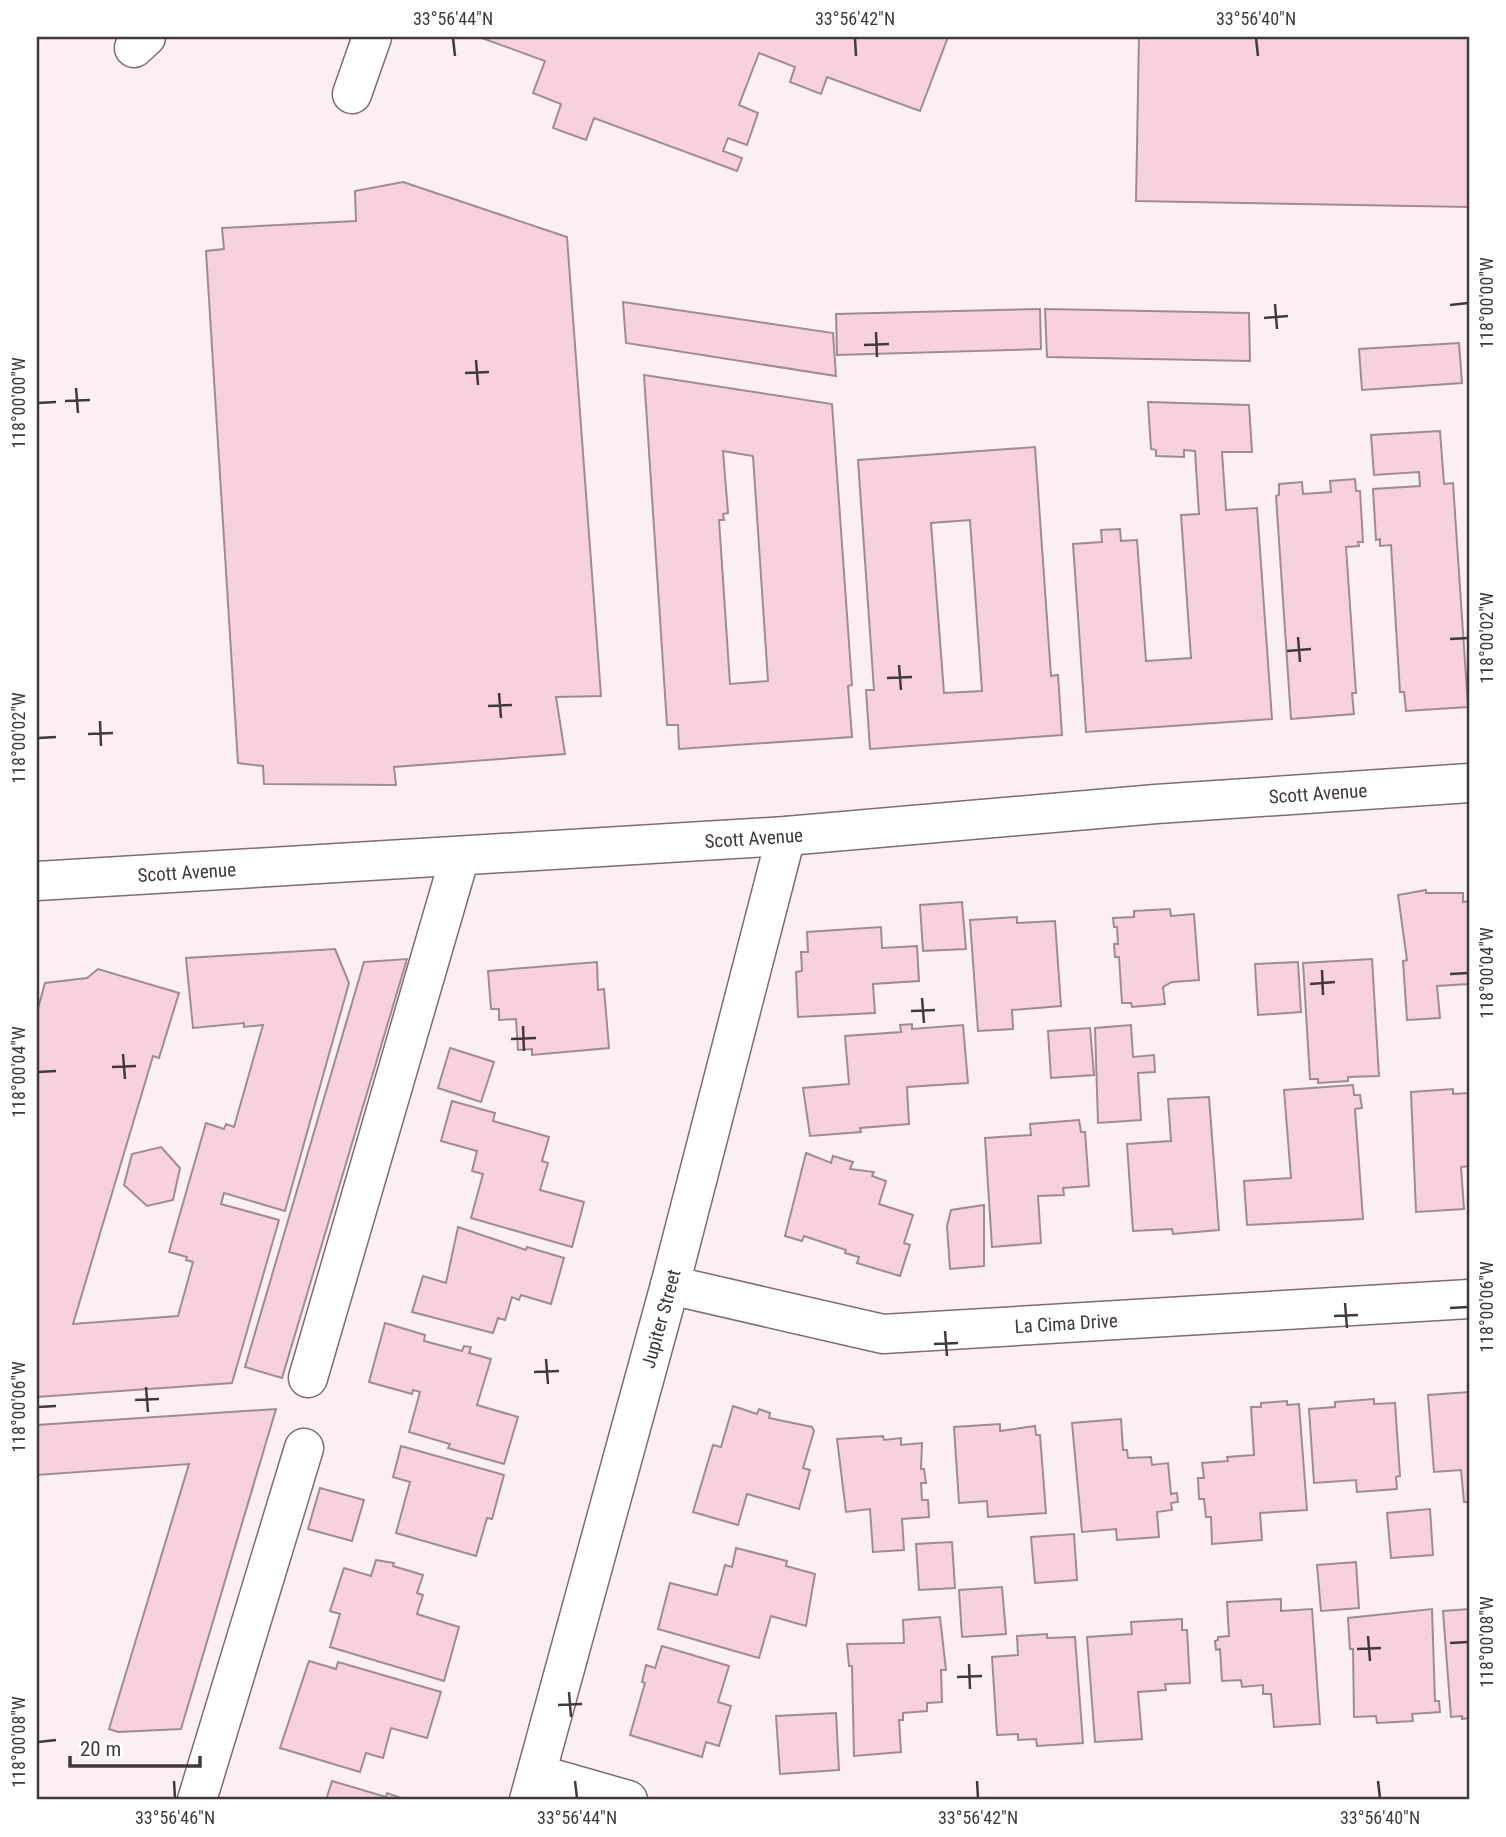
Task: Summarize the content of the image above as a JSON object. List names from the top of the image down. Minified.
{"streets":{"street":["Scott Avenue","Jupiter Street","La Cima Drive"]},"crossings":[["Scott Avenue","Jupiter Street"],["Jupiter Street","La Cima Drive"]],"scale_bar":"20 m","coordinates":["33°56'44\"N","33°56'42\"N","33°56'40\"N","118°00'00\"W","118°00'02\"W","118°00'04\"W","118°00'06\"W","118°00'08\"W","33°56'46\"N"]}
